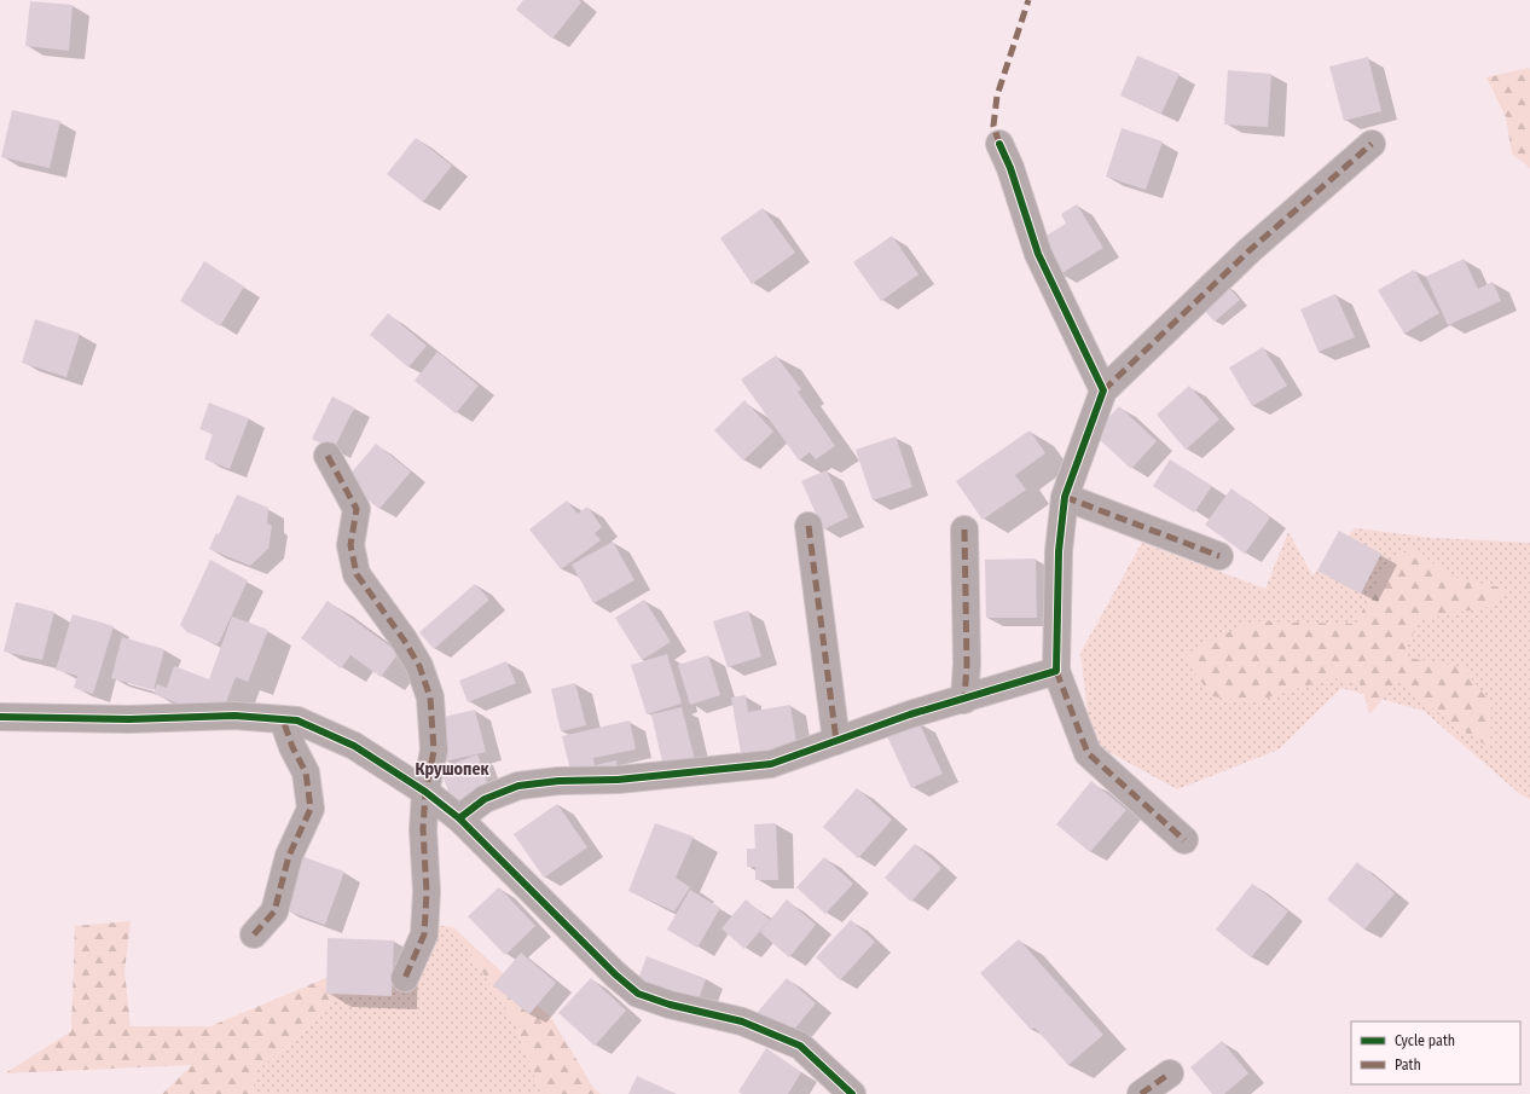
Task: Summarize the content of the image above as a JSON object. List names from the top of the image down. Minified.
{"districts":["Крушопек"],"legend":["Cycle path","Path"]}
